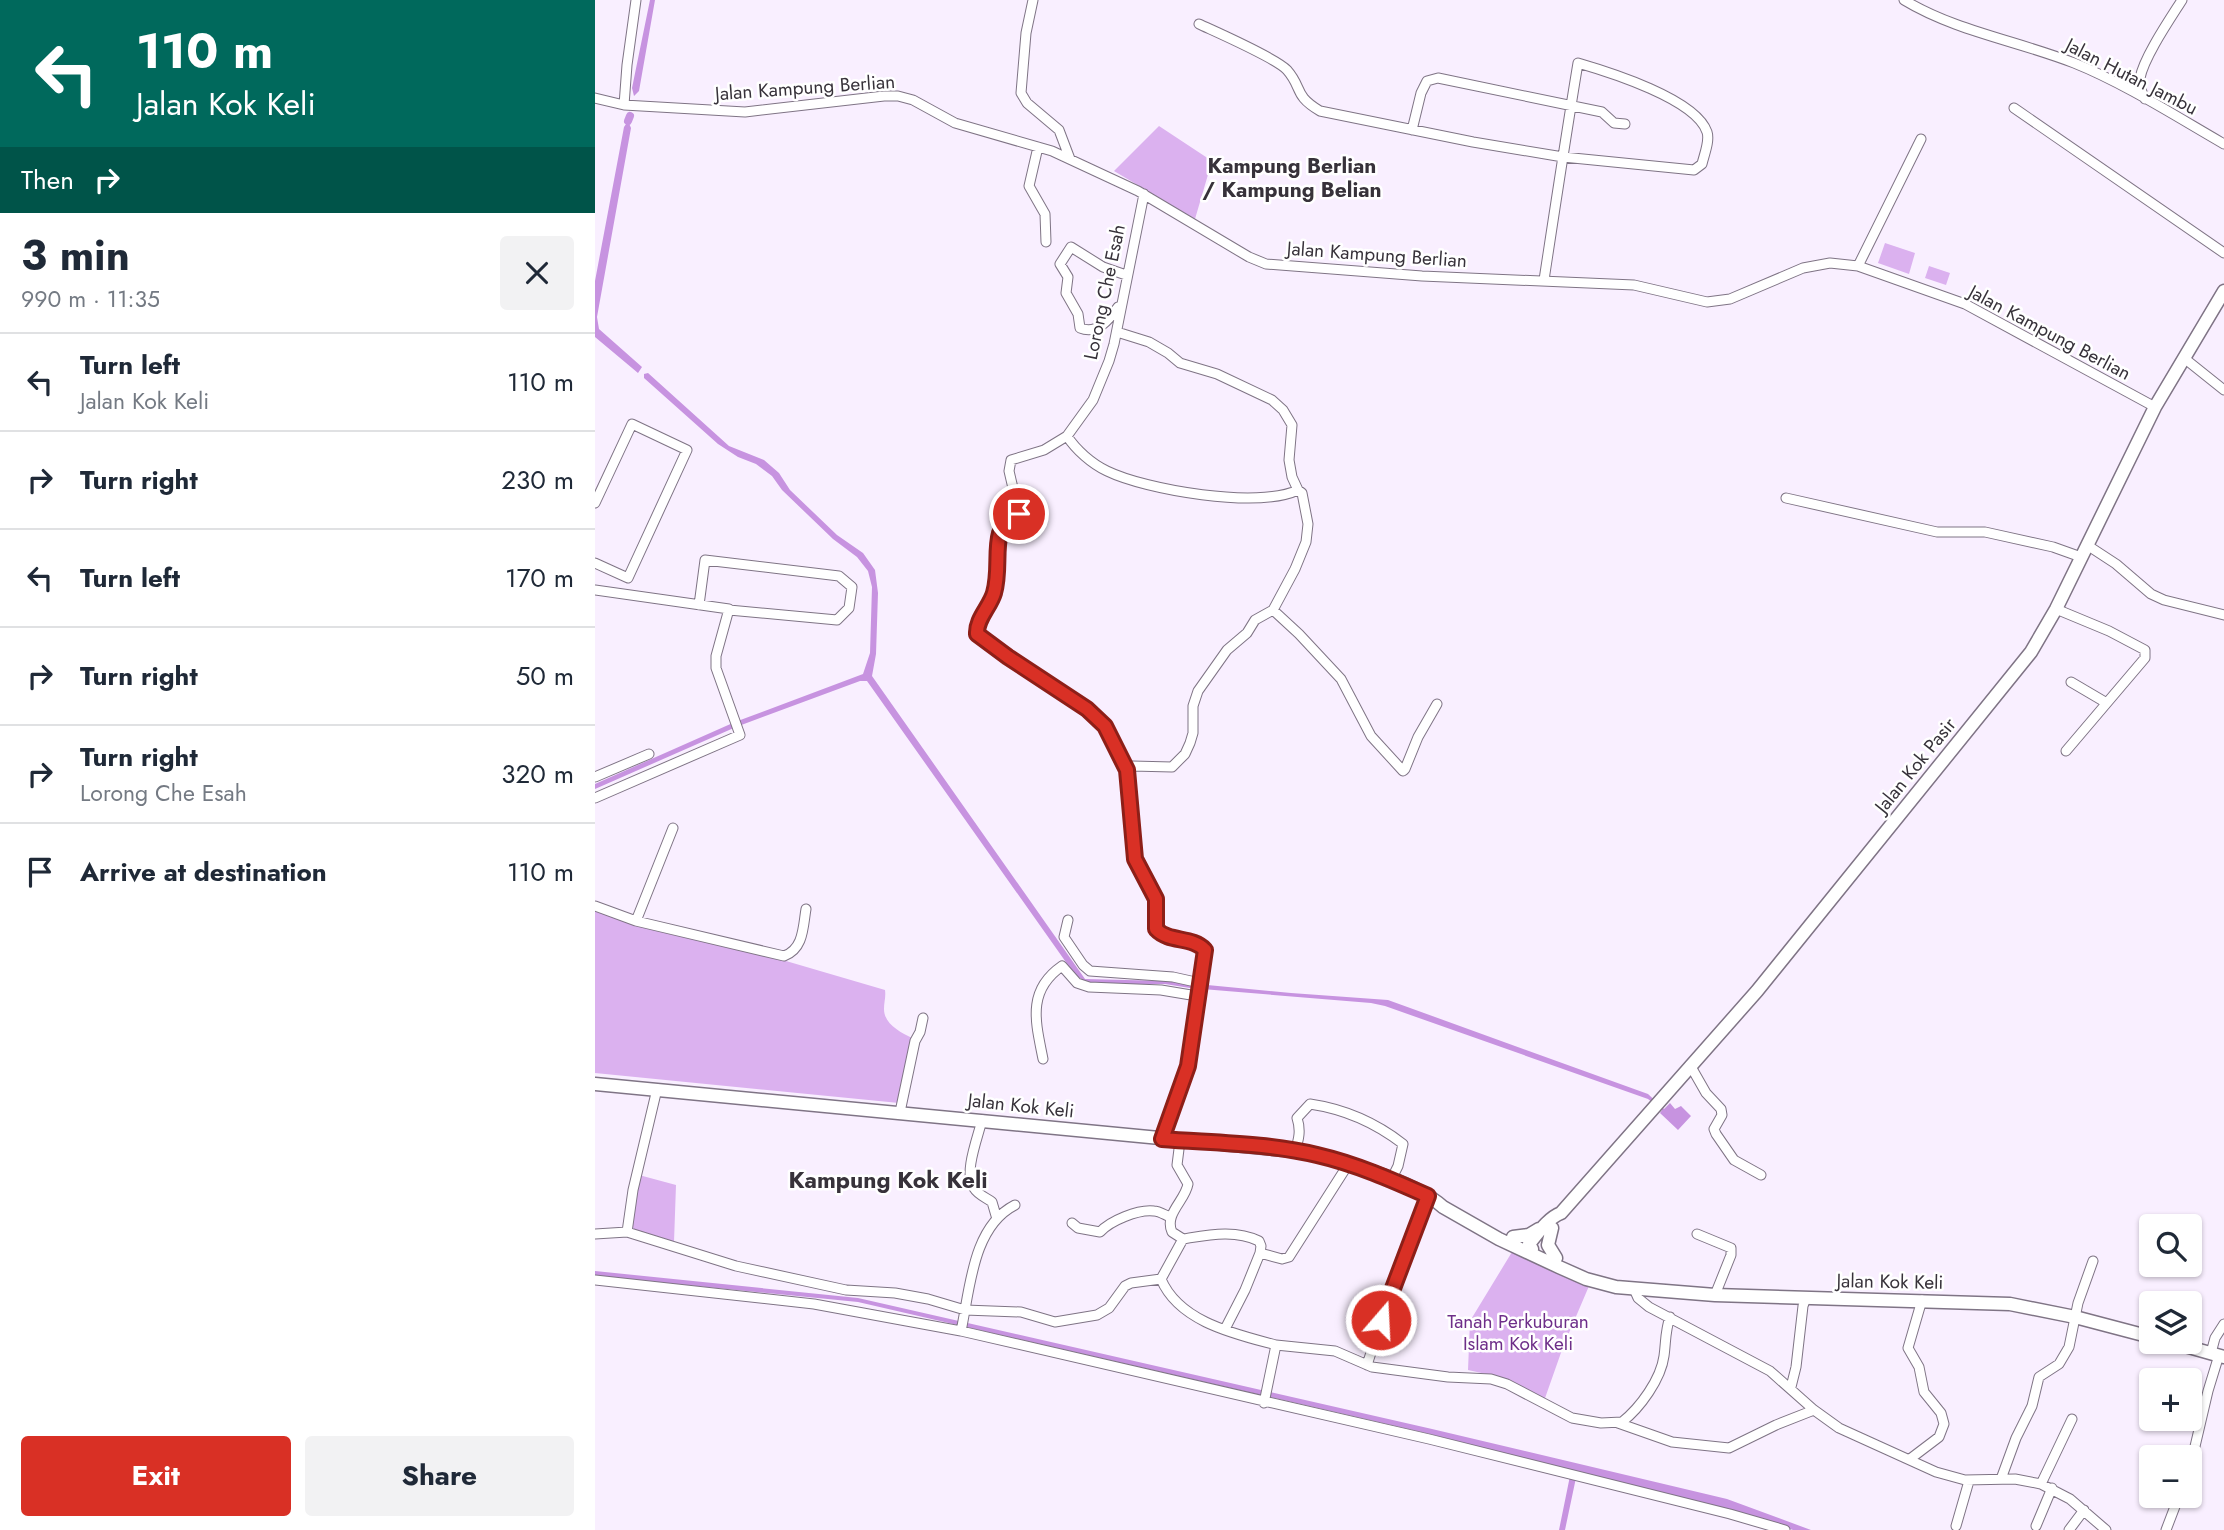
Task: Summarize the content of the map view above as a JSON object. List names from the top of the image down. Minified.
{"streets":{"street":["Jalan Hutan Jambu","Jalan Kampung Berlian","Lorong Che Esah","Jalan Kok Pasir","Jalan Kok Keli"]},"crossings":[["Jalan Kampung Berlian","Lorong Che Esah"],["Jalan Kampung Berlian","Jalan Kok Pasir"],["Jalan Kok Pasir","Jalan Kok Keli"]],"districts":["Kampung Berlian / Kampung Belian","Kampung Kok Keli"],"parks":["Tanah Perkuburan Islam Kok Keli"],"page":{"turn":["110 m","Jalan Kok Keli"],"then":"Then","heading":["3 min","990 m · 11:35"],"list":[{"name":"Turn left","note":"Jalan Kok Keli","value":"110 m"},{"name":"Turn right","value":"230 m"},{"name":"Turn left","value":"170 m"},{"name":"Turn right","value":"50 m"},{"name":"Turn right","note":"Lorong Che Esah","value":"320 m"},{"name":"Arrive at destination","value":"110 m"}],"map_buttons":["+","−"],"buttons":["Exit","Share"]}}
